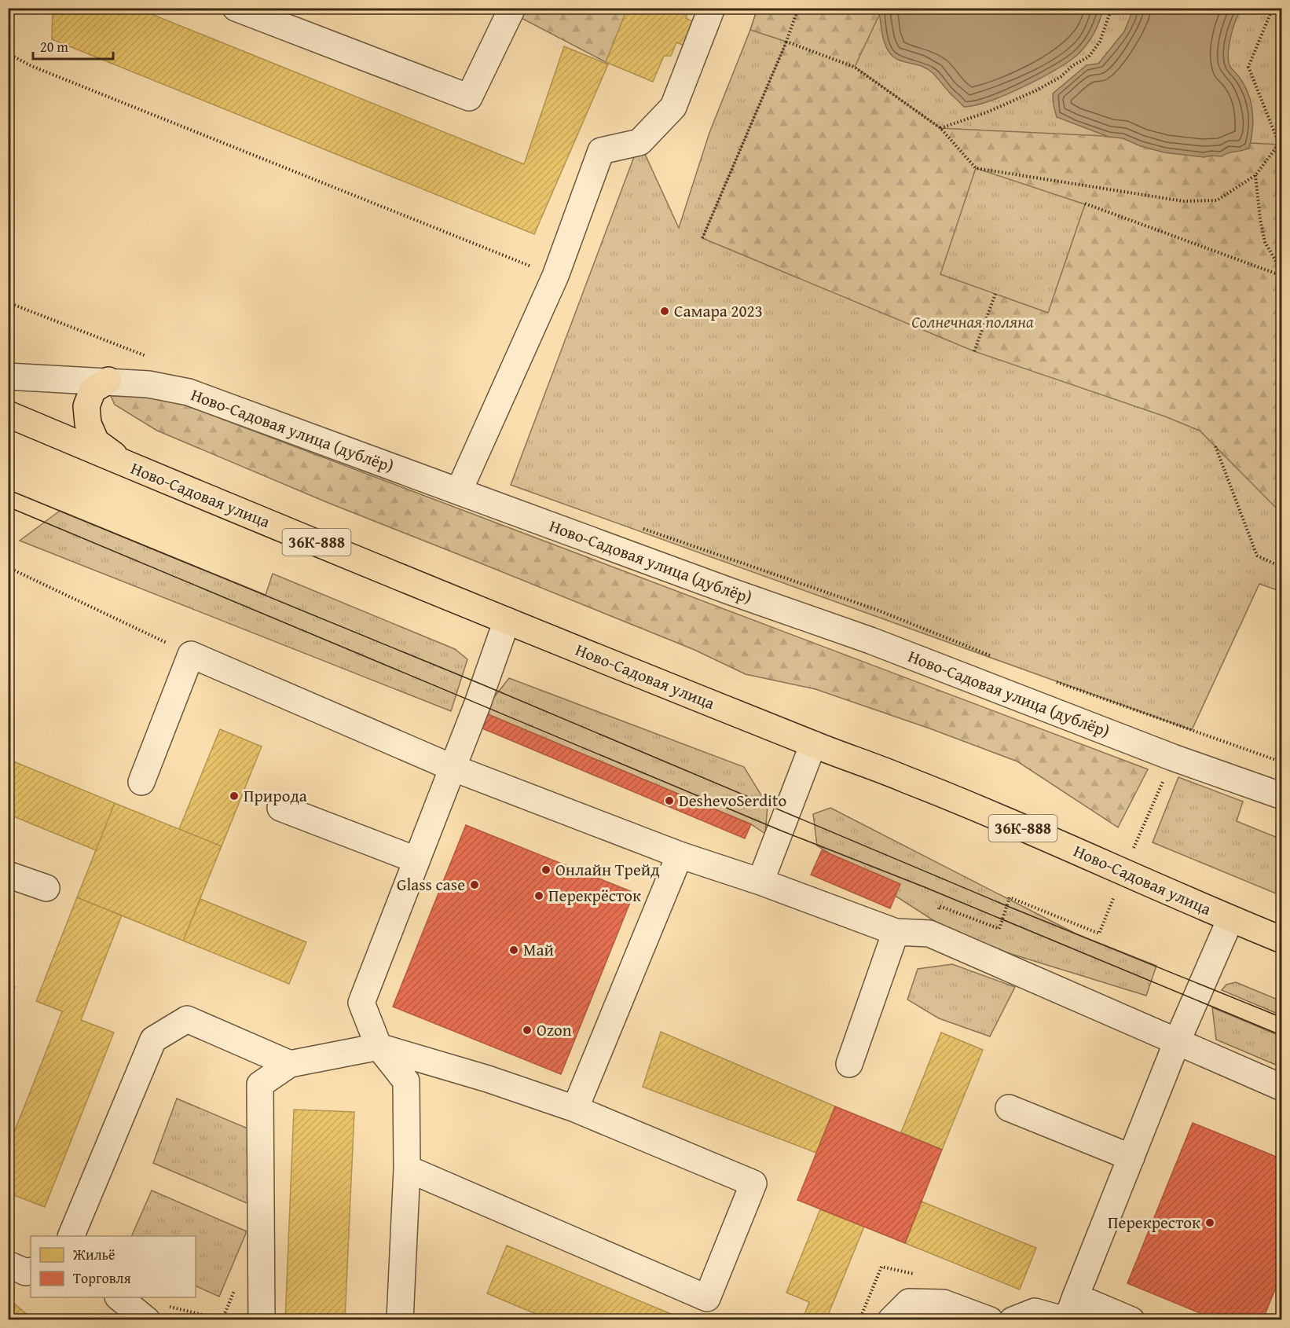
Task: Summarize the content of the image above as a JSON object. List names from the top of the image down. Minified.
{"streets":{"main road":["Ново-Садовая улица","36К-888"],"street":["Ново-Садовая улица (дублёр)"]},"parks":["Солнечная поляна"],"places":["Самара 2023","Природа","DeshevoSerdito","Онлайн Трейд","Glass case","Перекрёсток","Май","Ozon","Перекресток"],"legend":["Жильё","Торговля"],"scale_bar":"20 m"}
